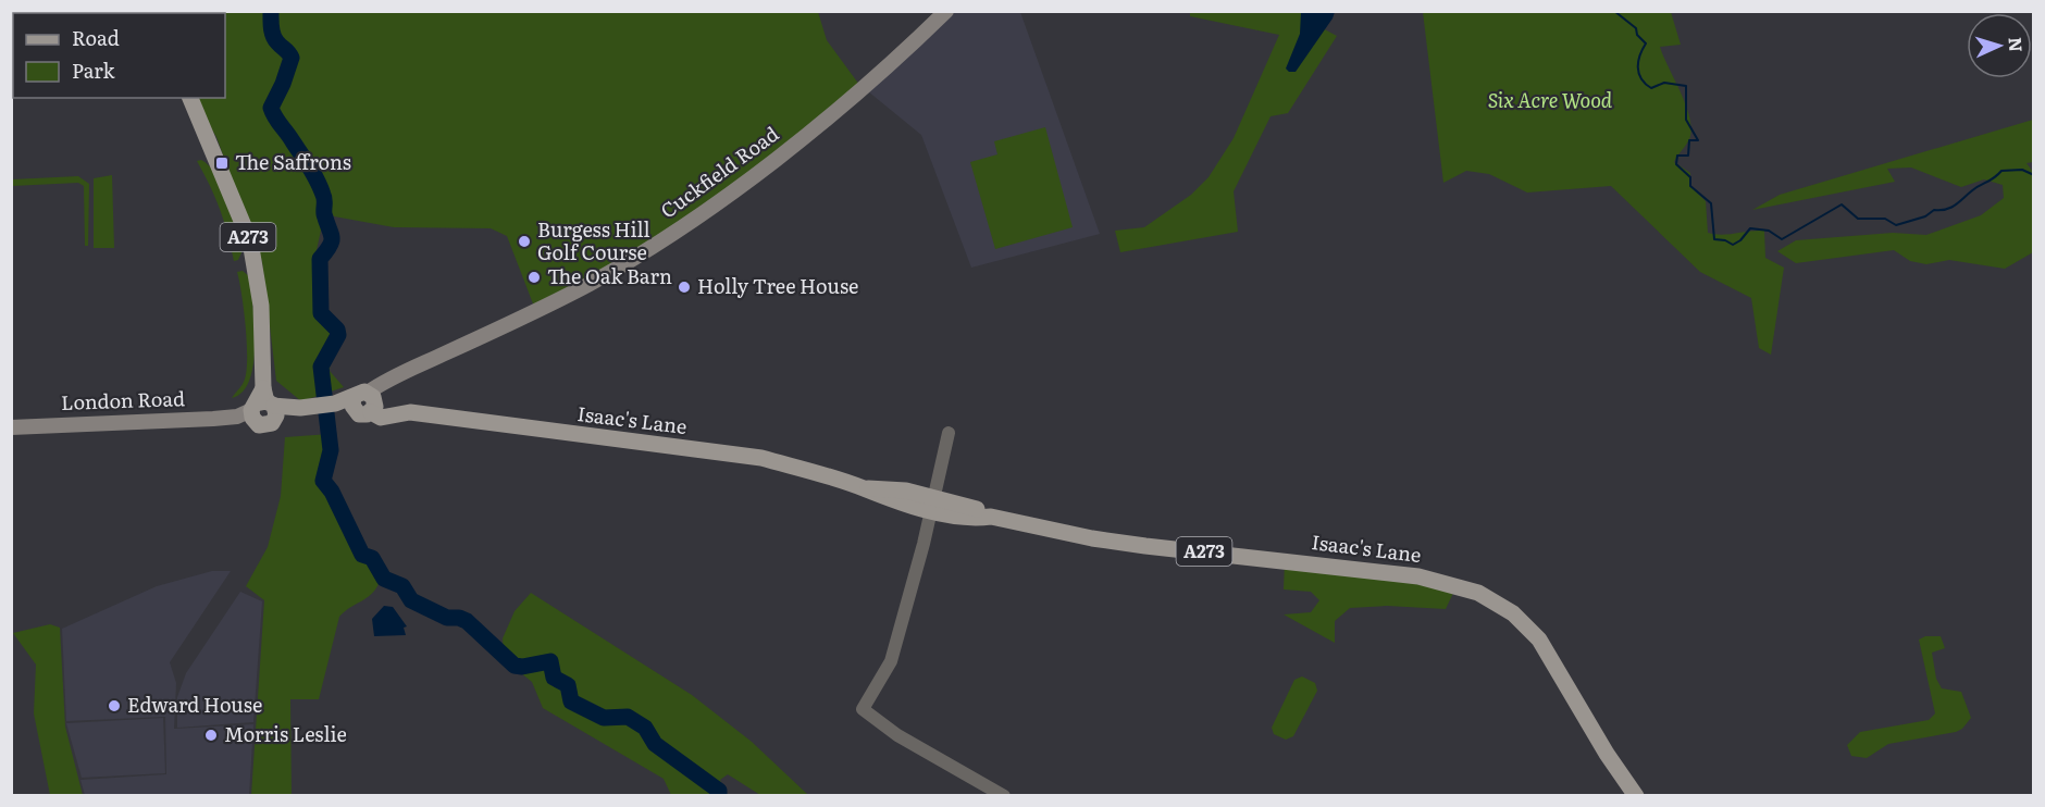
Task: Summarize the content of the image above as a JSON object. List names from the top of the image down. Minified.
{"streets":{"main road":["Cuckfield Road","A273","London Road","Isaac's Lane"]},"crossings":[["Cuckfield Road","London Road"],["Cuckfield Road","Isaac's Lane"],["A273","London Road"],["London Road","Isaac's Lane"]],"parks":["Six Acre Wood"],"places":{"transit":["The Saffrons"],"other":["Burgess Hill Golf Course","The Oak Barn","Holly Tree House","Edward House","Morris Leslie"]},"legend":["Road","Park"],"north":"right"}
